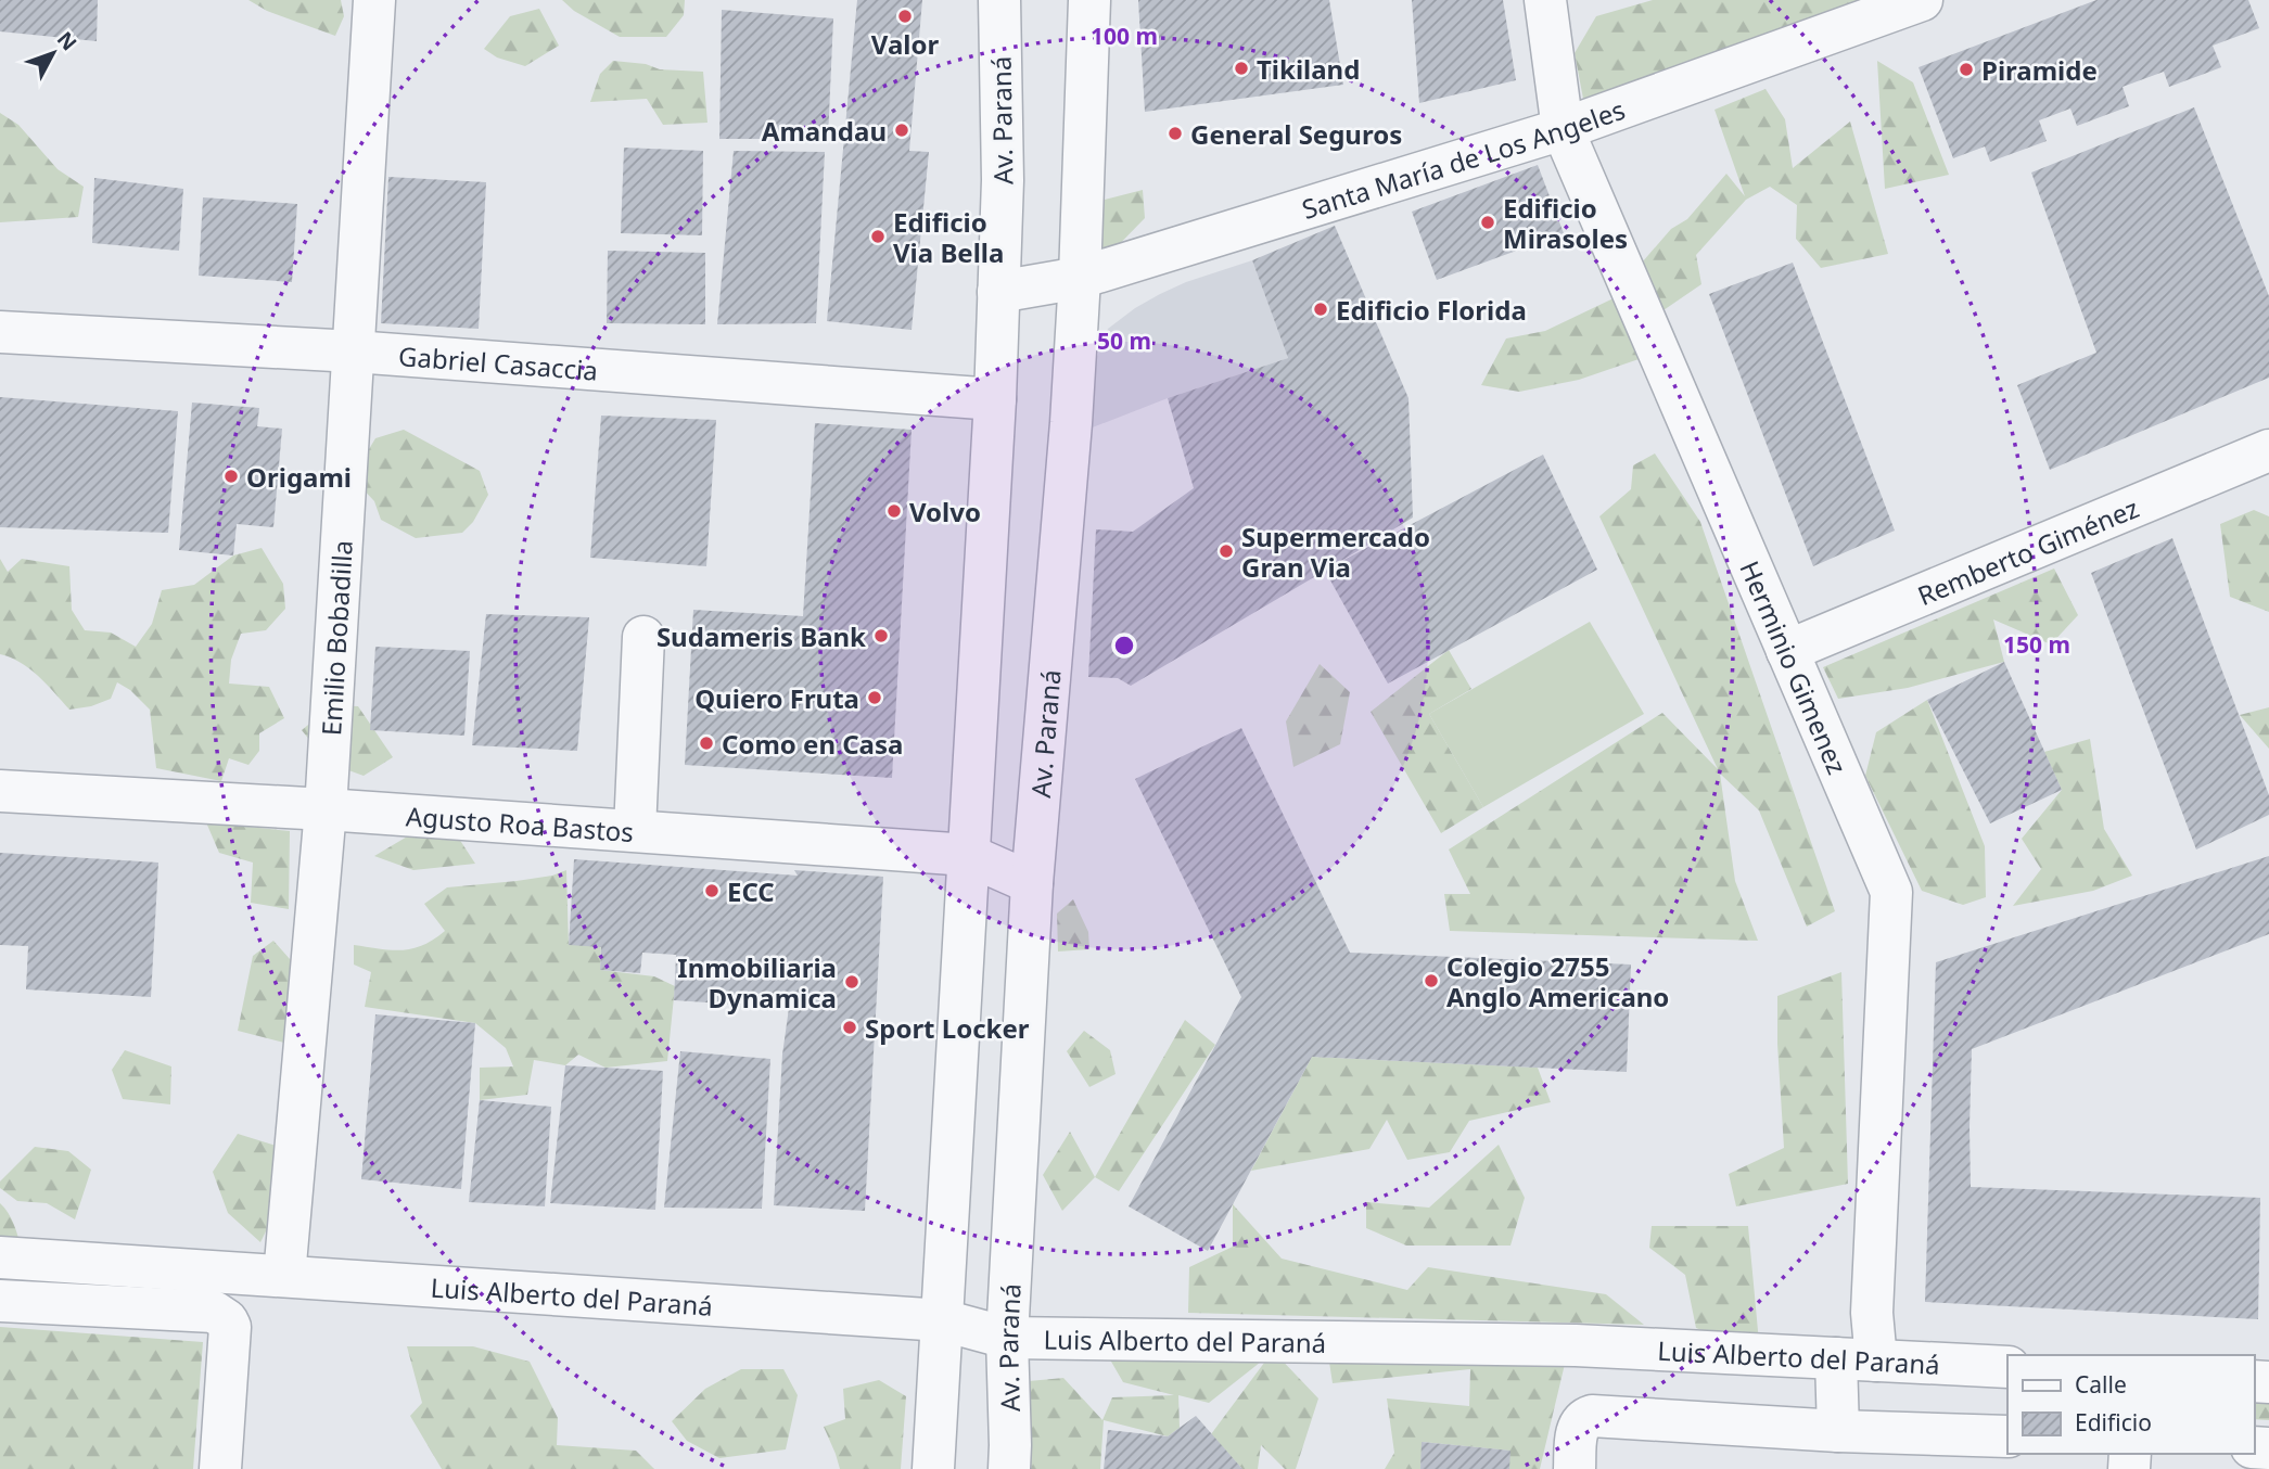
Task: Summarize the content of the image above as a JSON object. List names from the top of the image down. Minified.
{"streets":{"street":["Av. Paraná","Santa María de Los Angeles","Gabriel Casaccia","Remberto Giménez","Emilio Bobadilla","Herminio Gimenez","Agusto Roa Bastos","Luis Alberto del Paraná"]},"crossings":[["Av. Paraná","Santa María de Los Angeles"],["Av. Paraná","Gabriel Casaccia"],["Av. Paraná","Agusto Roa Bastos"],["Av. Paraná","Luis Alberto del Paraná"],["Santa María de Los Angeles","Herminio Gimenez"],["Gabriel Casaccia","Emilio Bobadilla"],["Remberto Giménez","Herminio Gimenez"],["Emilio Bobadilla","Agusto Roa Bastos"],["Emilio Bobadilla","Luis Alberto del Paraná"],["Herminio Gimenez","Luis Alberto del Paraná"]],"places":["Valor","Tikiland","Piramide","Amandau","General Seguros","Edificio Mirasoles","Edificio Via Bella","Edificio Florida","Origami","Volvo","Supermercado Gran Via","Sudameris Bank","Quiero Fruta","Como en Casa","ECC","Colegio 2755 Anglo Americano","Inmobiliaria Dynamica","Sport Locker"],"legend":["Calle","Edificio"],"north":"top right","rings":["100 m","50 m","150 m"]}
